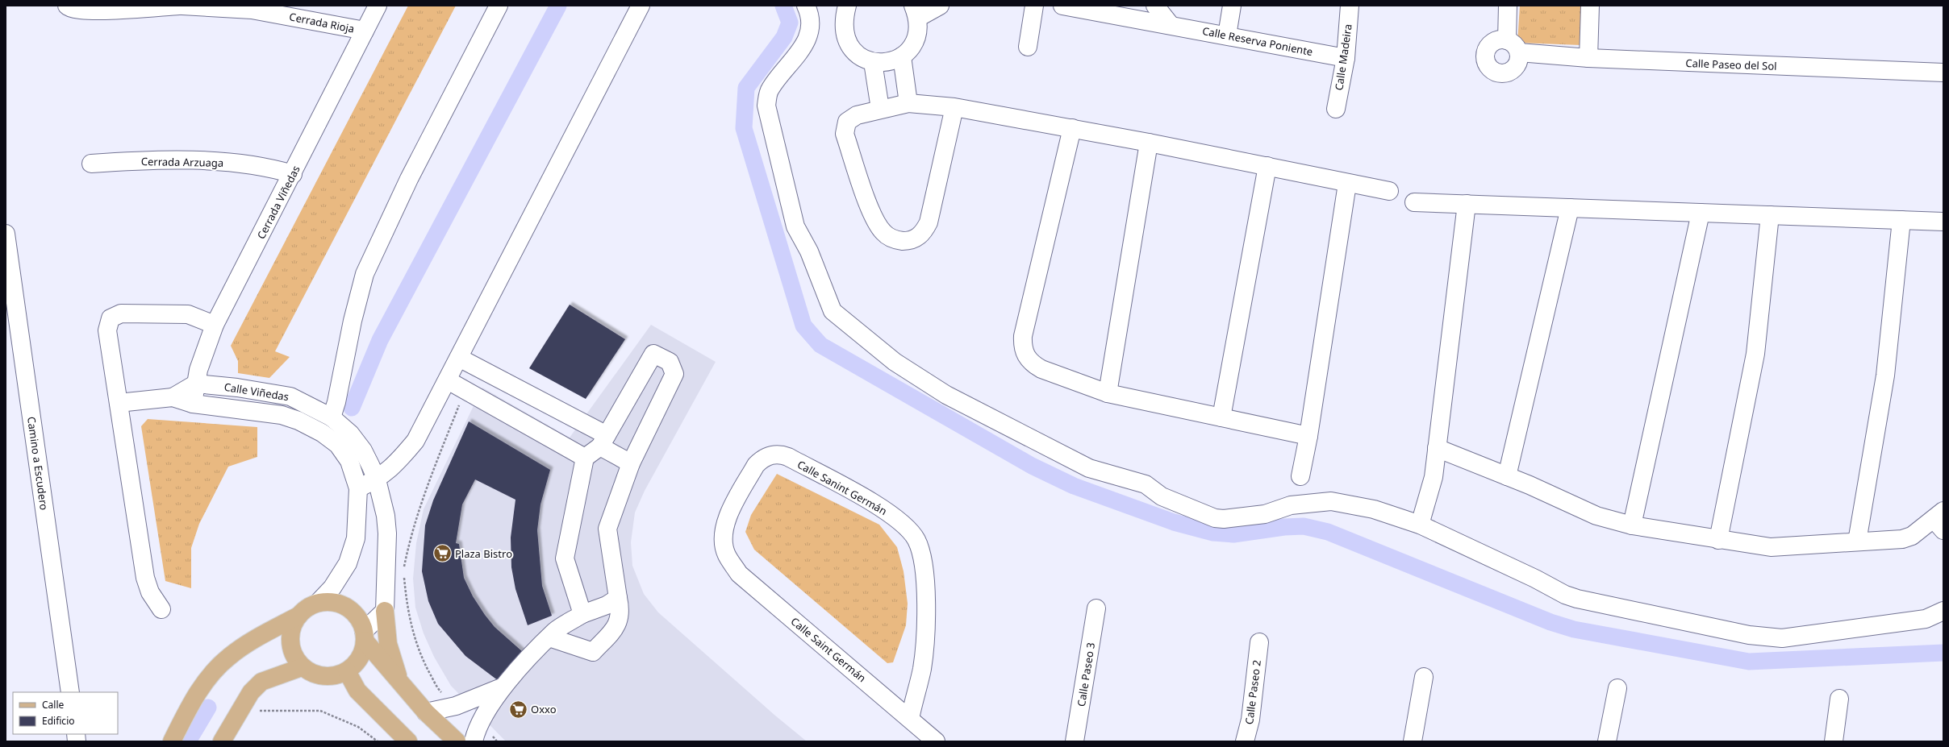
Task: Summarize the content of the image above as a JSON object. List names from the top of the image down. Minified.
{"streets":{"street":["Cerrada Rioja","Calle Reserva Poniente","Calle Madeira","Calle Paseo del Sol","Cerrada Arzuaga","Cerrada Viñedas","Calle Viñedas","Camino a Escudero","Calle Sanint Germán","Calle Saint Germán","Calle Paseo 3","Calle Paseo 2"]},"crossings":[["Cerrada Rioja","Cerrada Viñedas"],["Calle Reserva Poniente","Calle Madeira"],["Cerrada Arzuaga","Cerrada Viñedas"],["Cerrada Viñedas","Calle Viñedas"],["Calle Sanint Germán","Calle Saint Germán"]],"places":{"supermarket":["Plaza Bistro","Oxxo"]},"legend":["Calle","Edificio"]}
